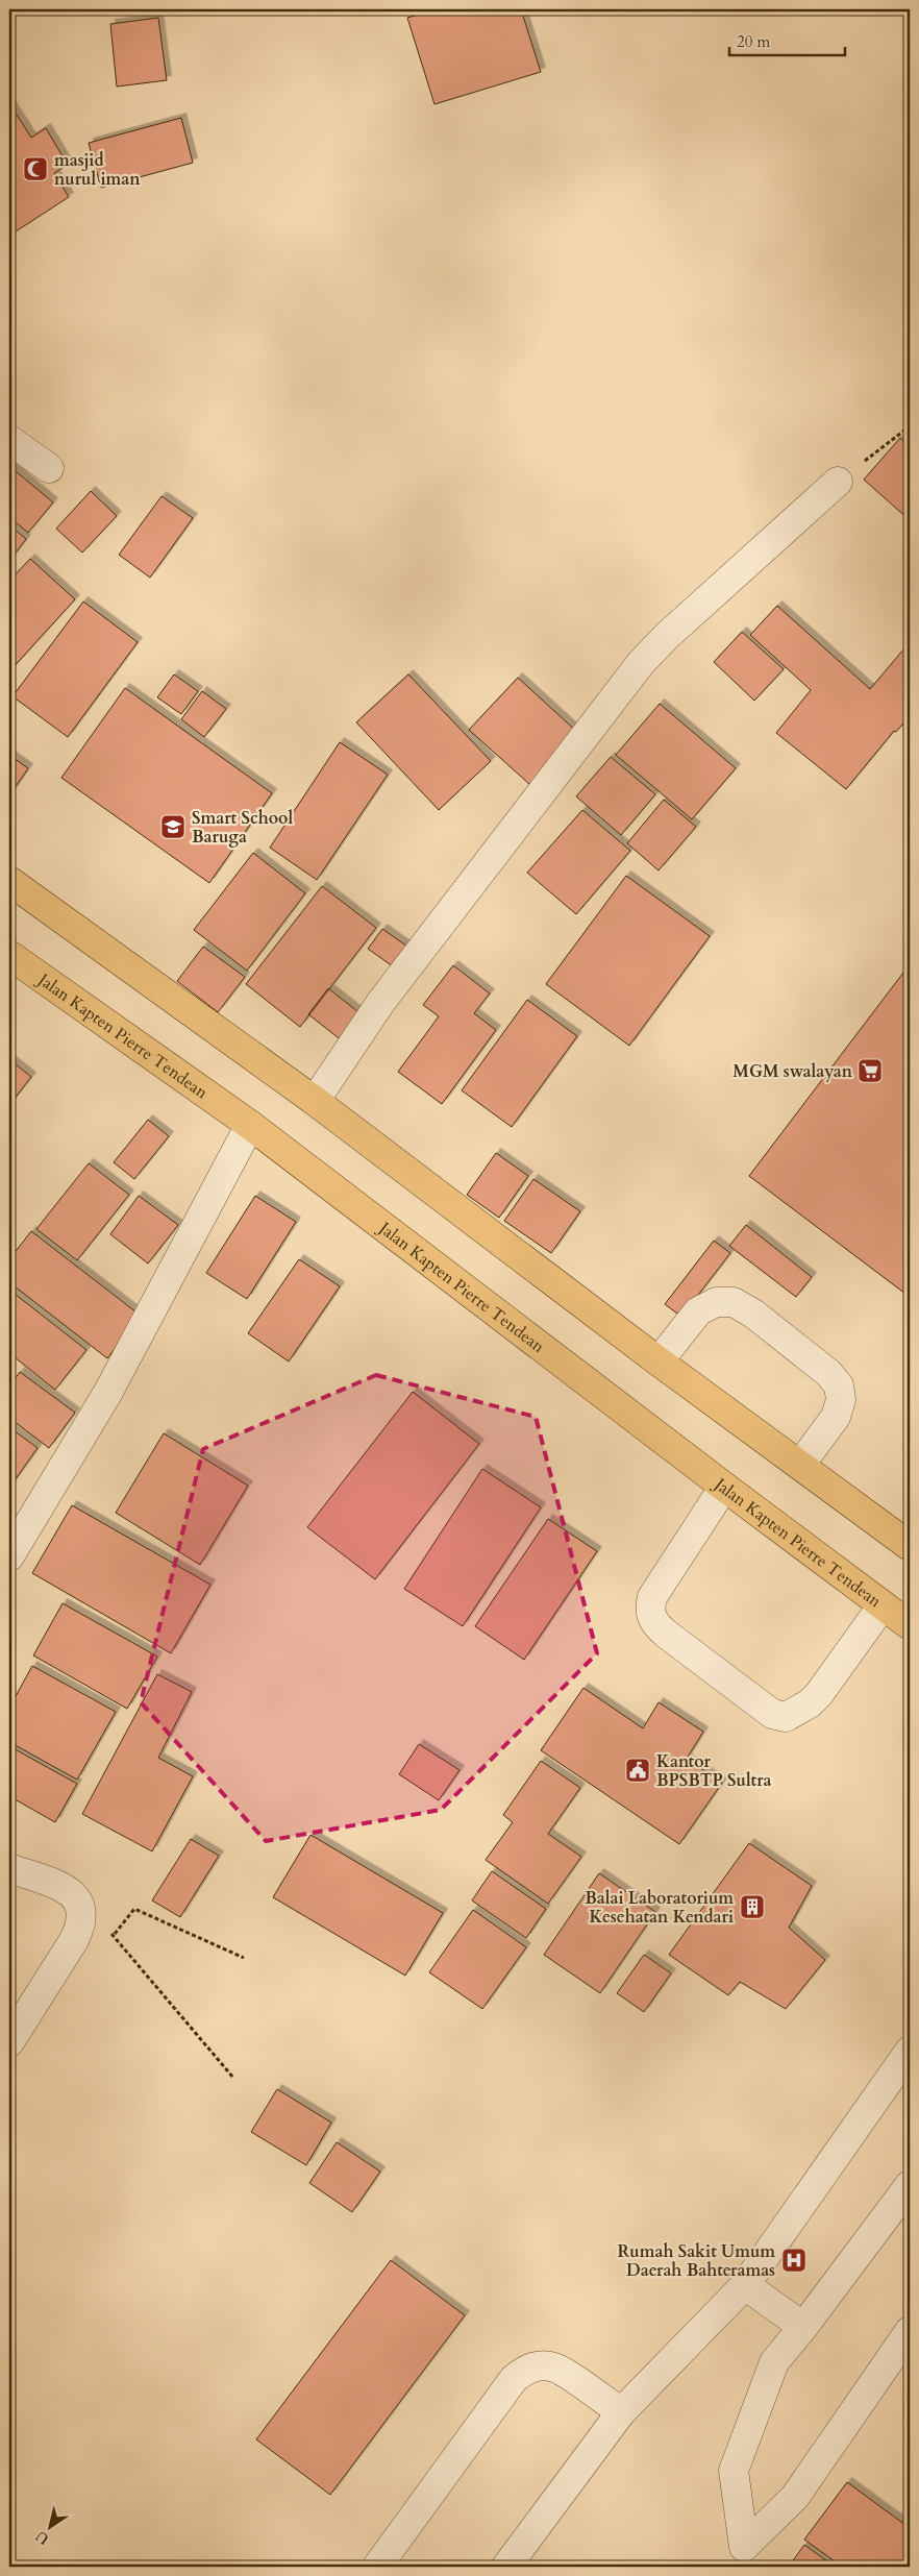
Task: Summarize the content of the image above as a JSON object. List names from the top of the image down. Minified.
{"streets":{"highway":["Jalan Kapten Pierre Tendean"]},"places":{"mosque":["masjid nurul iman"],"school or university":["Smart School Baruga"],"supermarket":["MGM swalayan"],"public building":["Kantor BPSBTP Sultra"],"building":["Balai Laboratorium Kesehatan Kendari"],"hospital":["Rumah Sakit Umum Daerah Bahteramas"]},"scale_bar":"20 m","north":"bottom left"}
